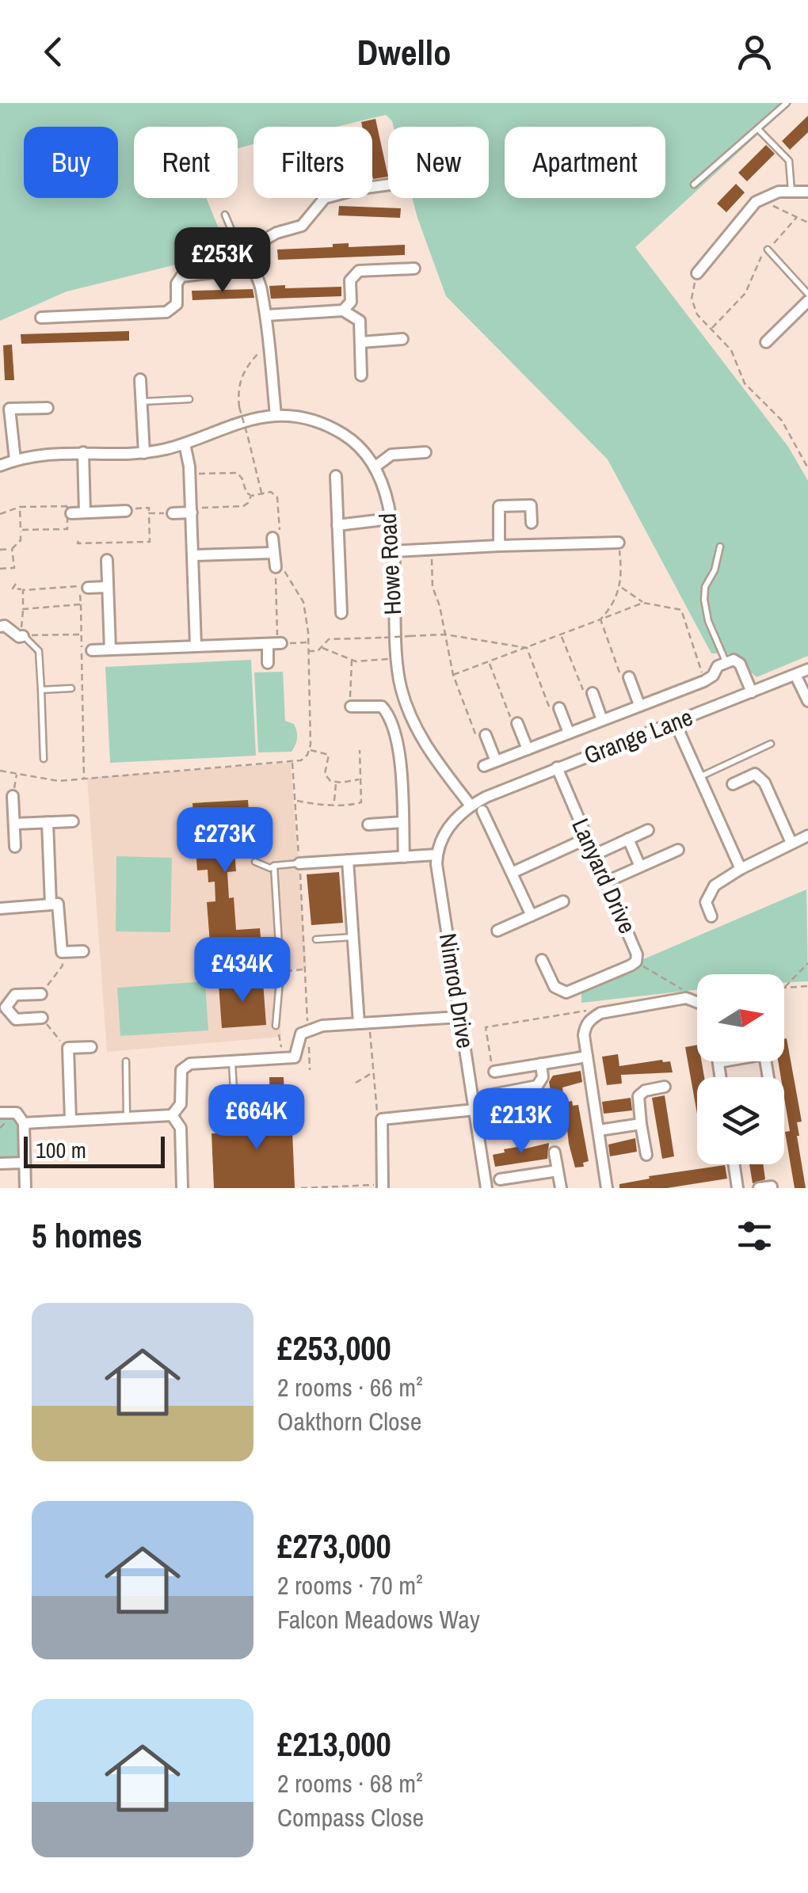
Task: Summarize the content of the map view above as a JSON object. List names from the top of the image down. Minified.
{"streets":{"street":["Howe Road","Grange Lane","Lanyard Drive","Nimrod Drive"]},"crossings":[["Howe Road","Grange Lane"],["Grange Lane","Lanyard Drive"]],"scale_bar":"100 m","north":"right","page":{"header":"Dwello","chip":["Buy","Rent","Filters","New","Apartment"],"price":["£253K","£273K","£434K","£664K","£213K"],"scale":"100 m","heading":"5 homes","list":[{"name":"£253,000","note":"2 rooms · 66 m² · Oakthorn Close"},{"name":"£273,000","note":"2 rooms · 70 m² · Falcon Meadows Way"},{"name":"£213,000","note":"2 rooms · 68 m² · Compass Close"}]}}
